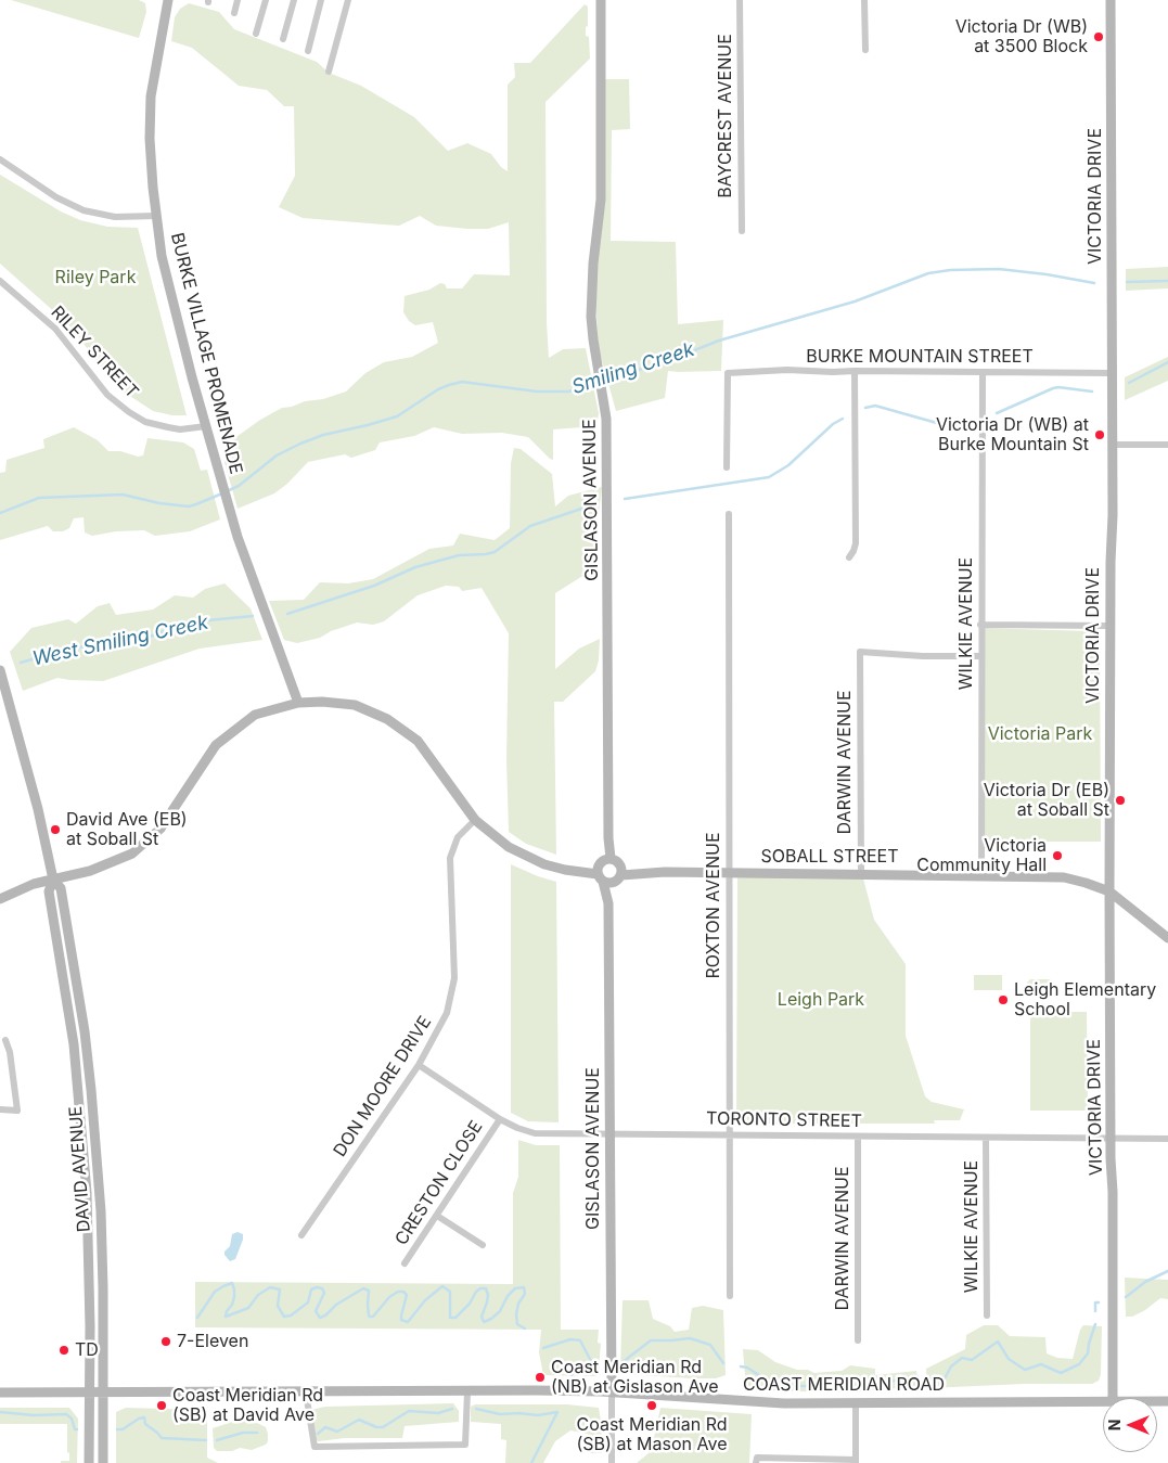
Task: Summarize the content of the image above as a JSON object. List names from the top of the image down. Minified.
{"streets":{"main road":["VICTORIA DRIVE","BURKE VILLAGE PROMENADE","GISLASON AVENUE","SOBALL STREET","DAVID AVENUE","COAST MERIDIAN ROAD"],"street":["BAYCREST AVENUE","RILEY STREET","BURKE MOUNTAIN STREET","WILKIE AVENUE","DARWIN AVENUE","ROXTON AVENUE","DON MOORE DRIVE","TORONTO STREET","CRESTON CLOSE"]},"crossings":[["VICTORIA DRIVE","BURKE MOUNTAIN STREET"],["VICTORIA DRIVE","SOBALL STREET"],["VICTORIA DRIVE","TORONTO STREET"],["RILEY STREET","BURKE VILLAGE PROMENADE"],["BURKE MOUNTAIN STREET","WILKIE AVENUE"],["GISLASON AVENUE","TORONTO STREET"],["GISLASON AVENUE","COAST MERIDIAN ROAD"],["WILKIE AVENUE","DARWIN AVENUE"],["WILKIE AVENUE","SOBALL STREET"],["WILKIE AVENUE","TORONTO STREET"],["DARWIN AVENUE","SOBALL STREET"],["DARWIN AVENUE","TORONTO STREET"],["SOBALL STREET","ROXTON AVENUE"],["ROXTON AVENUE","TORONTO STREET"],["DON MOORE DRIVE","TORONTO STREET"],["TORONTO STREET","CRESTON CLOSE"],["DAVID AVENUE","COAST MERIDIAN ROAD"]],"water":["Smiling Creek","West Smiling Creek"],"parks":["Riley Park","Victoria Park","Leigh Park"],"places":["Victoria Dr (WB) at 3500 Block","Victoria Dr (WB) at Burke Mountain St","Victoria Dr (EB) at Soball St","David Ave (EB) at Soball St","Victoria Community Hall","Leigh Elementary School","7-Eleven","TD","Coast Meridian Rd (NB) at Gislason Ave","Coast Meridian Rd (SB) at David Ave","Coast Meridian Rd (SB) at Mason Ave"],"north":"left"}
